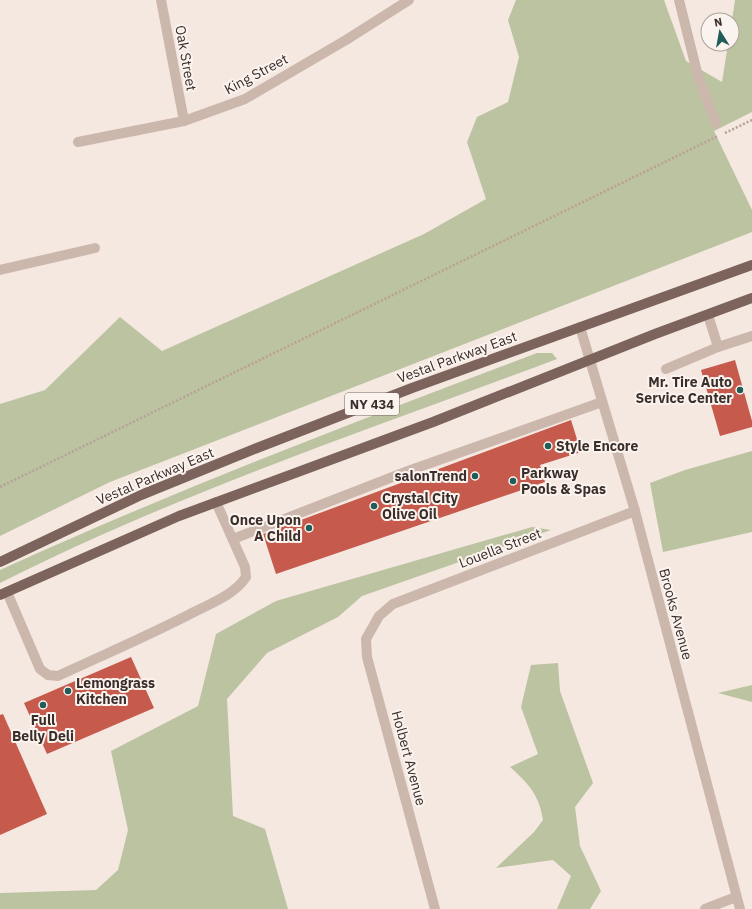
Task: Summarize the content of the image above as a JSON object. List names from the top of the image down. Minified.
{"streets":{"main road":["Vestal Parkway East","NY 434"],"street":["Oak Street","King Street","Louella Street","Brooks Avenue","Holbert Avenue"]},"crossings":[["Oak Street","King Street"],["Vestal Parkway East","Brooks Avenue"],["NY 434","Brooks Avenue"],["Louella Street","Brooks Avenue"],["Louella Street","Holbert Avenue"]],"places":["Mr. Tire Auto Service Center","Style Encore","salonTrend","Parkway Pools & Spas","Crystal City Olive Oil","Once Upon A Child","Lemongrass Kitchen","Full Belly Deli"],"north":"top"}
